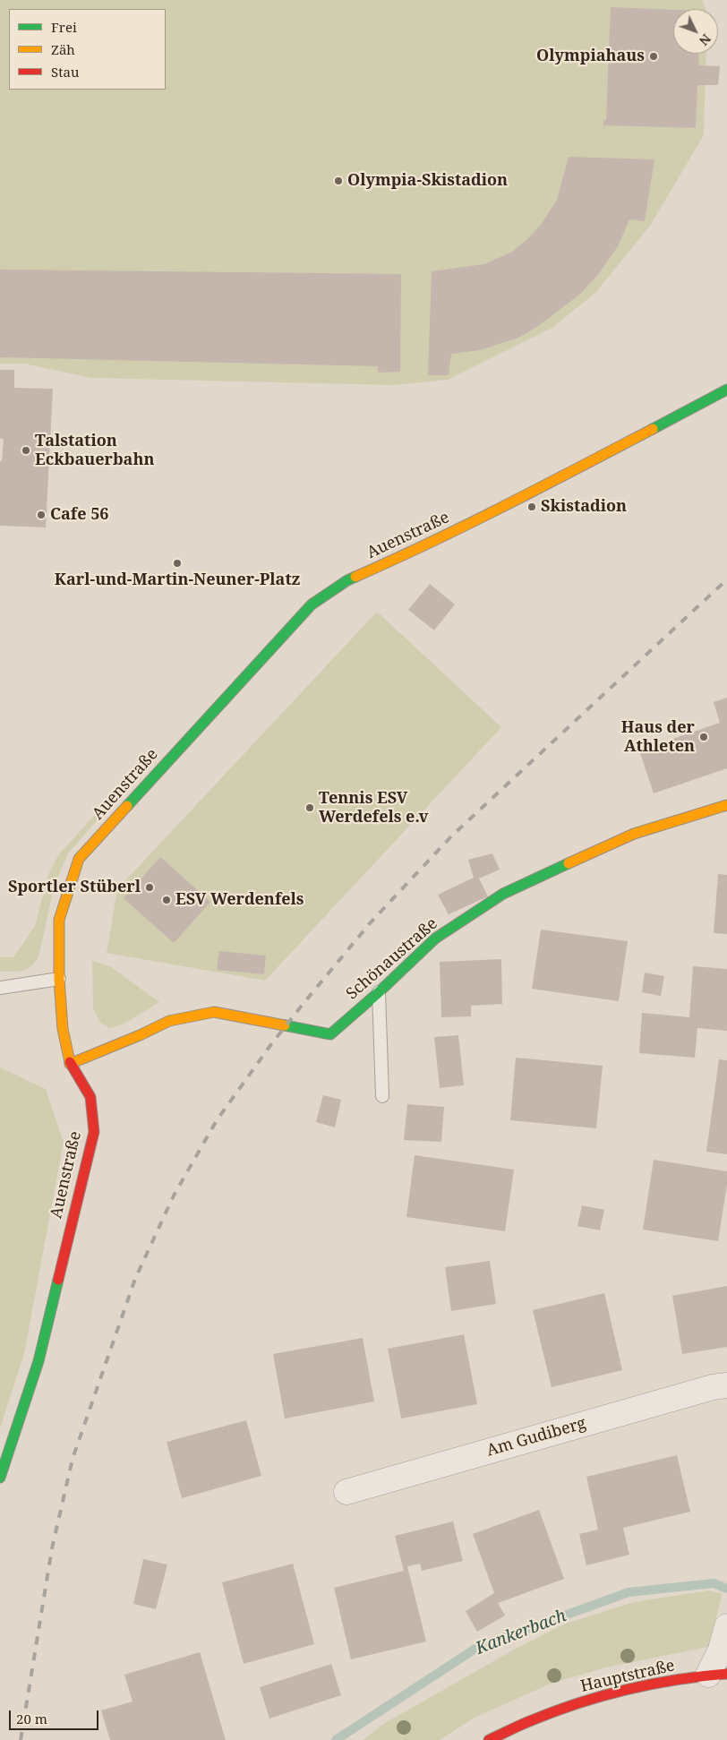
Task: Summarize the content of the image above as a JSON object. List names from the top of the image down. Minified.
{"streets":{"street":["Auenstraße","Schönaustraße","Am Gudiberg","Hauptstraße"]},"crossings":[["Auenstraße","Schönaustraße"]],"water":["Kankerbach"],"places":["Olympiahaus","Olympia-Skistadion","Talstation Eckbauerbahn","Skistadion","Cafe 56","Karl-und-Martin-Neuner-Platz","Haus der Athleten","Tennis ESV Werdefels e.v","Sportler Stüberl","ESV Werdenfels"],"legend":["Frei","Zäh","Stau"],"scale_bar":"20 m","north":"bottom right"}
